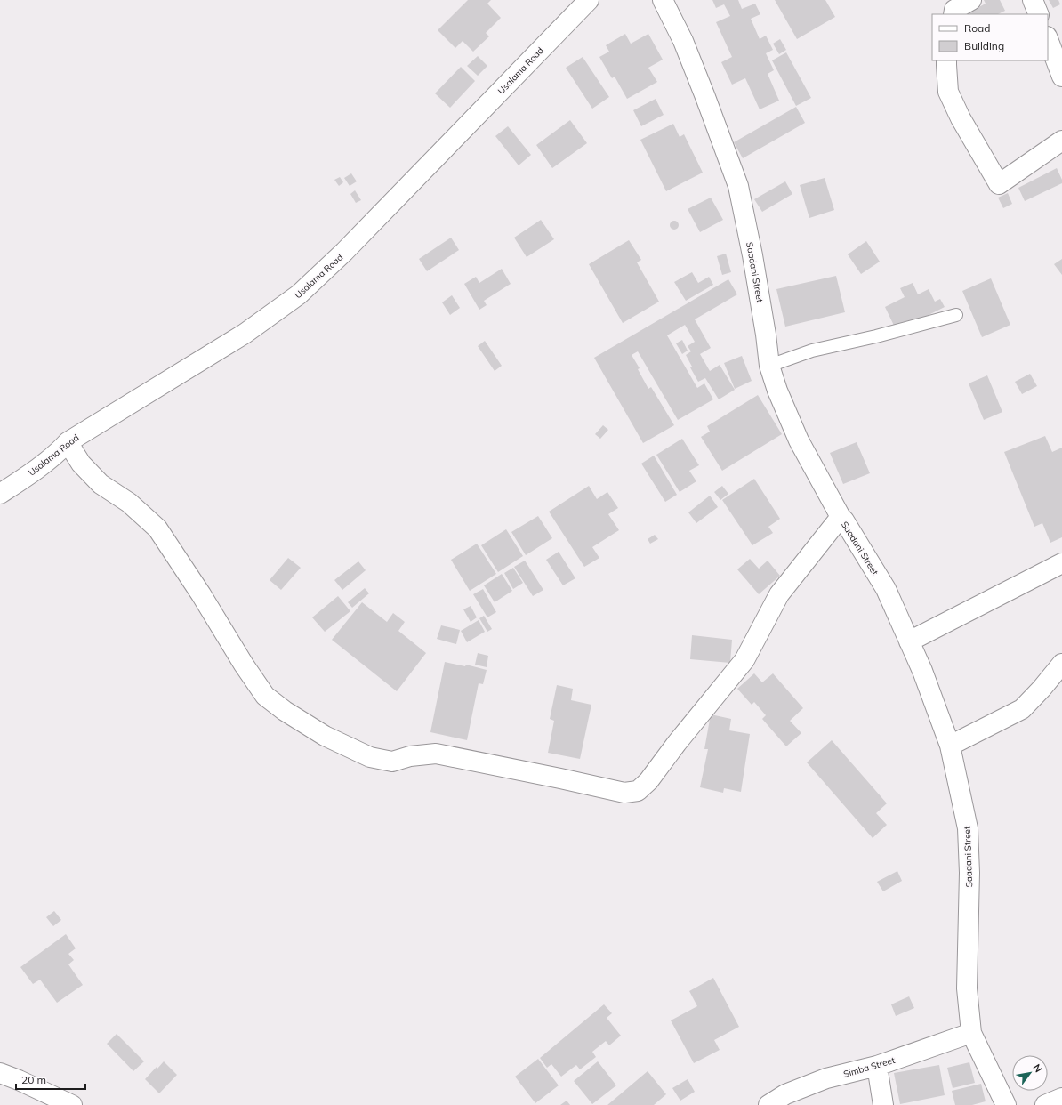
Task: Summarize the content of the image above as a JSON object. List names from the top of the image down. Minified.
{"streets":{"street":["Usalama Road","Saadani Street","Simba Street"]},"crossings":[["Saadani Street","Simba Street"]],"legend":["Road","Building"],"scale_bar":"20 m","north":"top right"}
